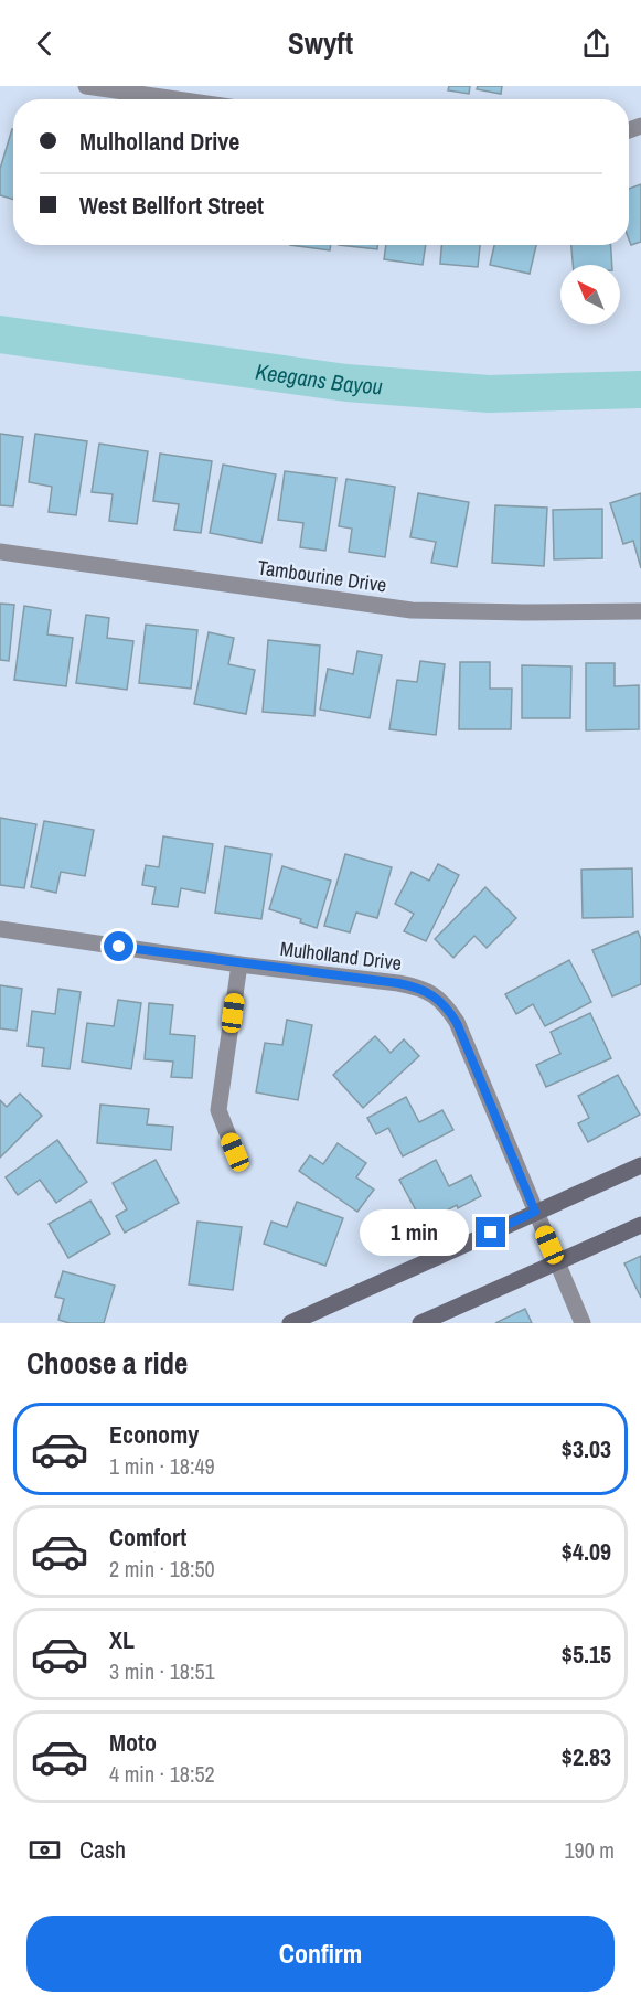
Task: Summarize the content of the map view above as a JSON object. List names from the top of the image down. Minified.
{"streets":{"street":["Tambourine Drive","Mulholland Drive"]},"water":["Keegans Bayou"],"north":"top left","page":{"header":"Swyft","banner":["Mulholland Drive","West Bellfort Street"],"bubble":"1 min","heading":"Choose a ride","list":[{"name":"Economy","note":"1 min · 18:49","value":"$3.03"},{"name":"Comfort","note":"2 min · 18:50","value":"$4.09"},{"name":"XL","note":"3 min · 18:51","value":"$5.15"},{"name":"Moto","note":"4 min · 18:52","value":"$2.83"}],"pay":["Cash","190 m"],"buttons":"Confirm"}}
